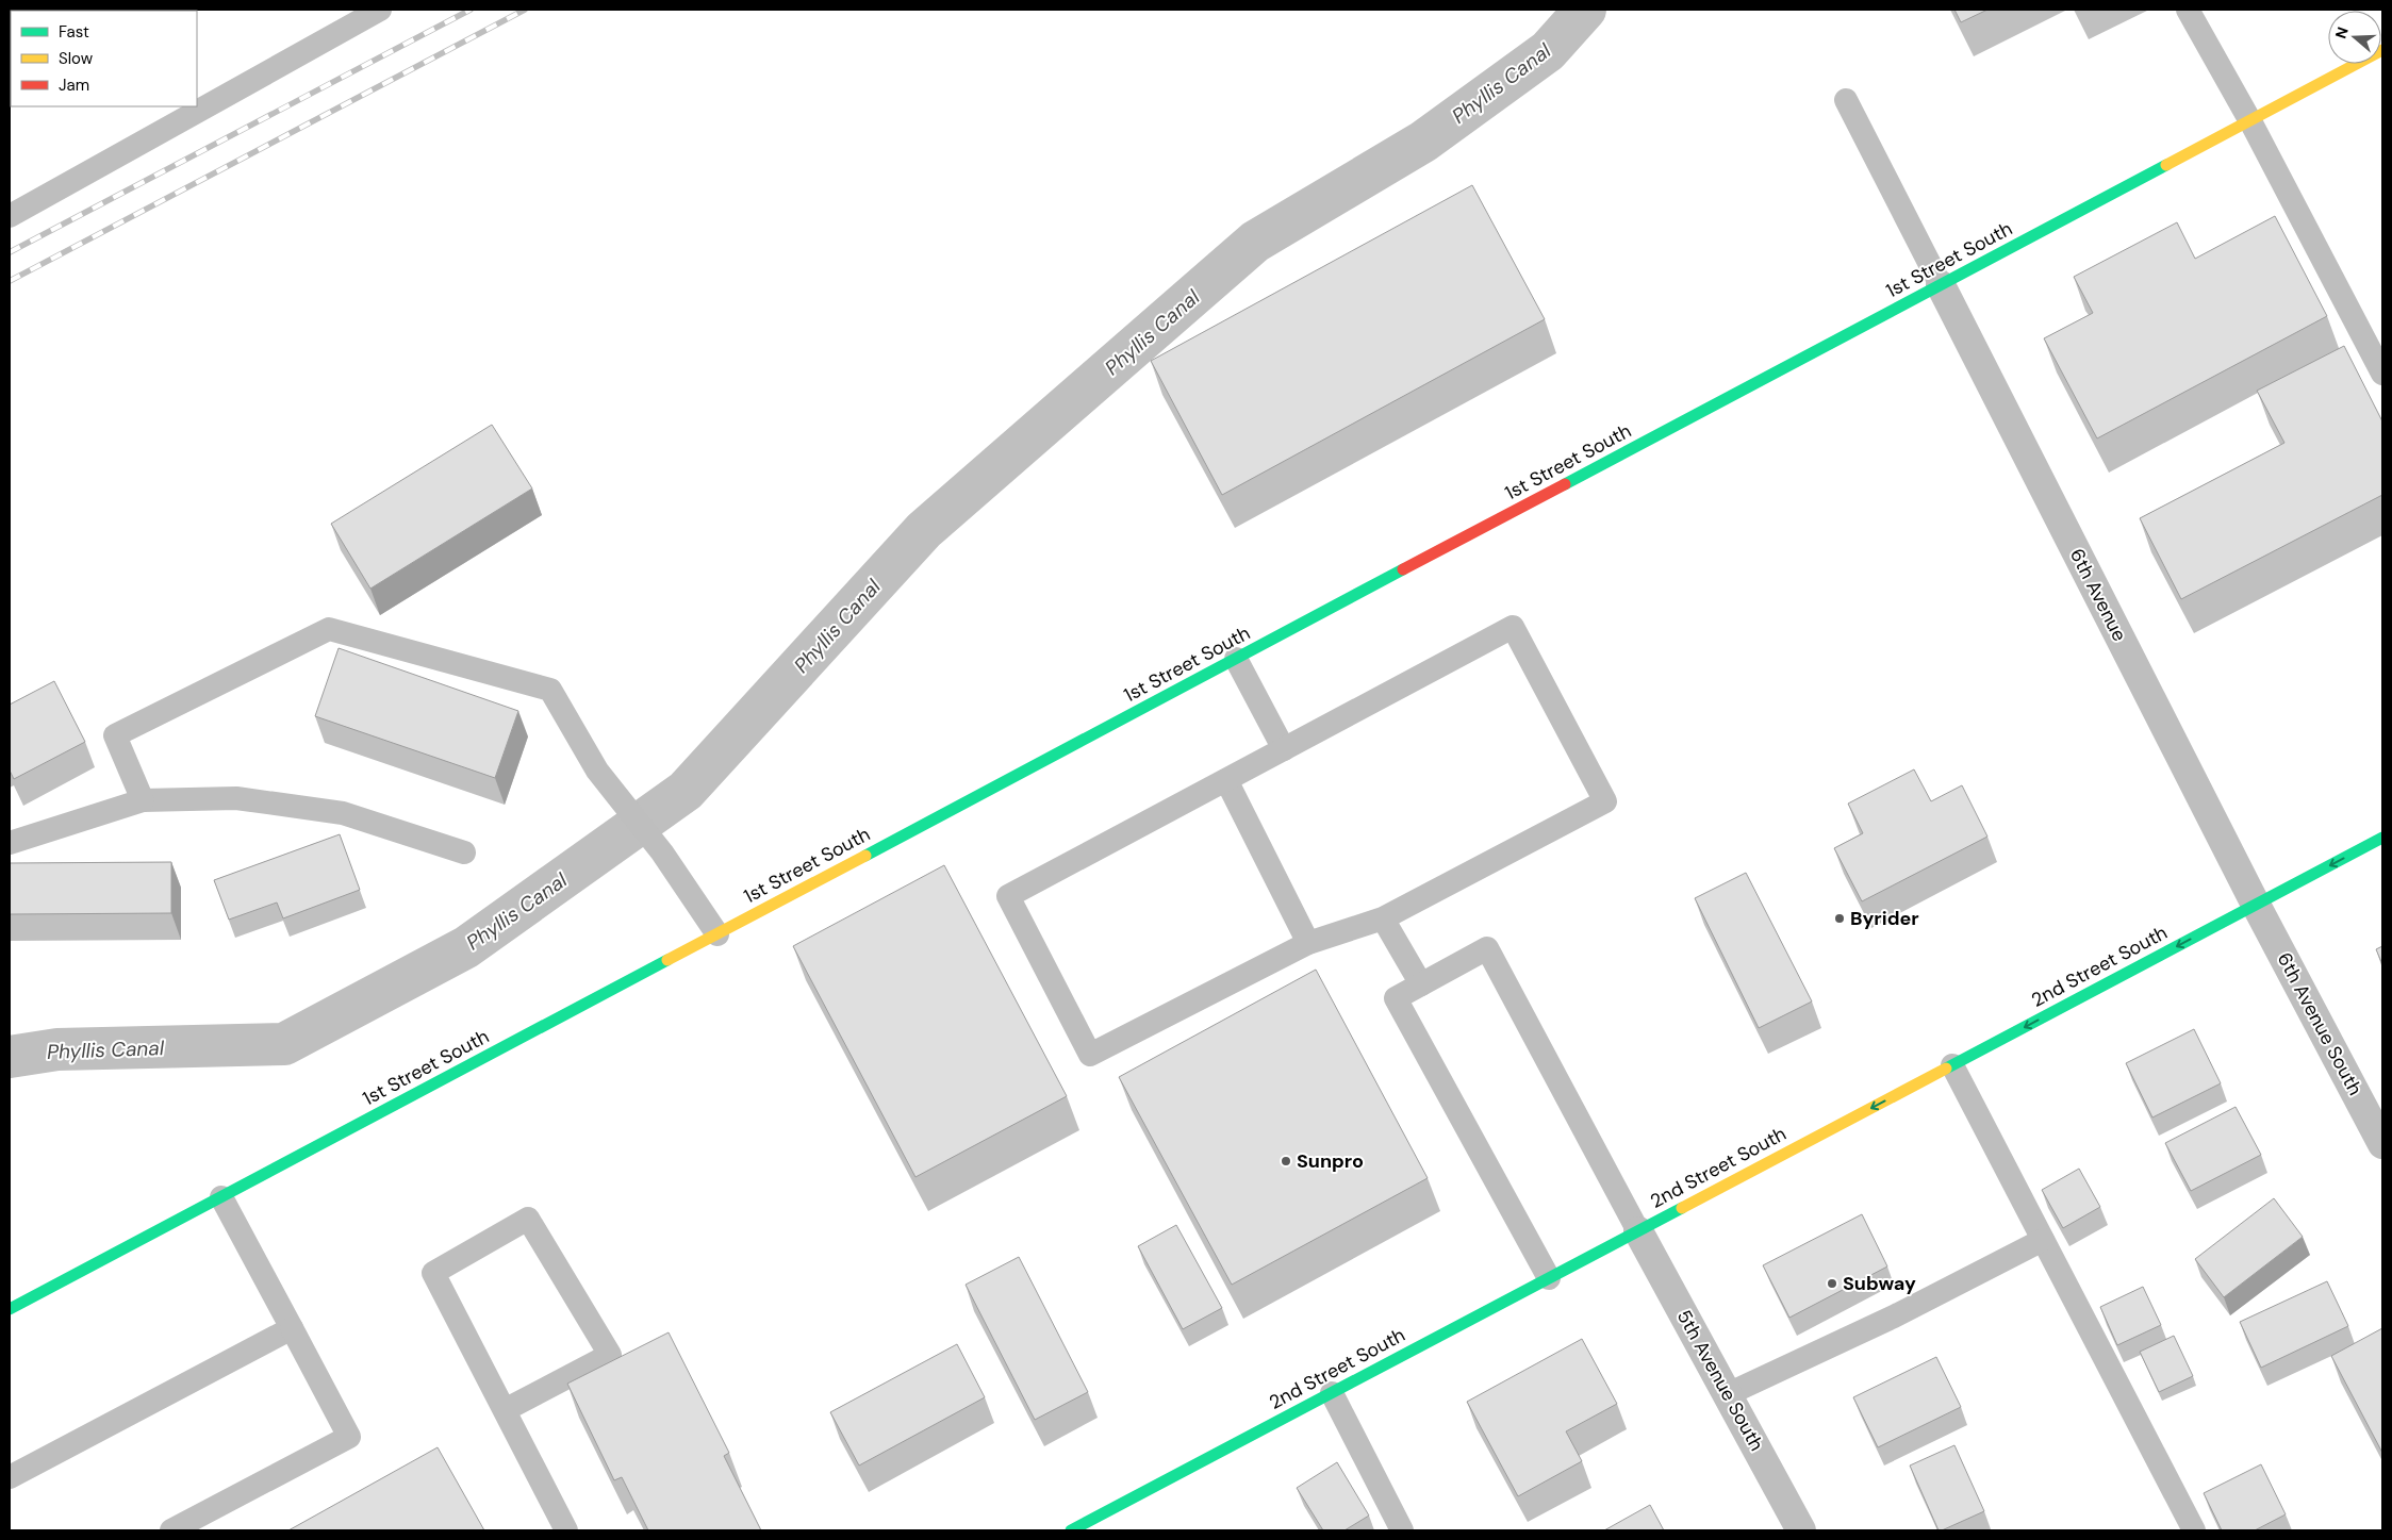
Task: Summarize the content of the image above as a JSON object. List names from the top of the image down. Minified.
{"streets":{"street":["1st Street South","6th Avenue","2nd Street South","6th Avenue South","5th Avenue South"]},"crossings":[["1st Street South","6th Avenue"],["6th Avenue","2nd Street South"],["6th Avenue","6th Avenue South"],["2nd Street South","6th Avenue South"],["2nd Street South","5th Avenue South"]],"one_way":["2nd Street South"],"water":["Phyllis Canal"],"places":["Byrider","Sunpro","Subway"],"legend":["Fast","Slow","Jam"],"north":"left"}
